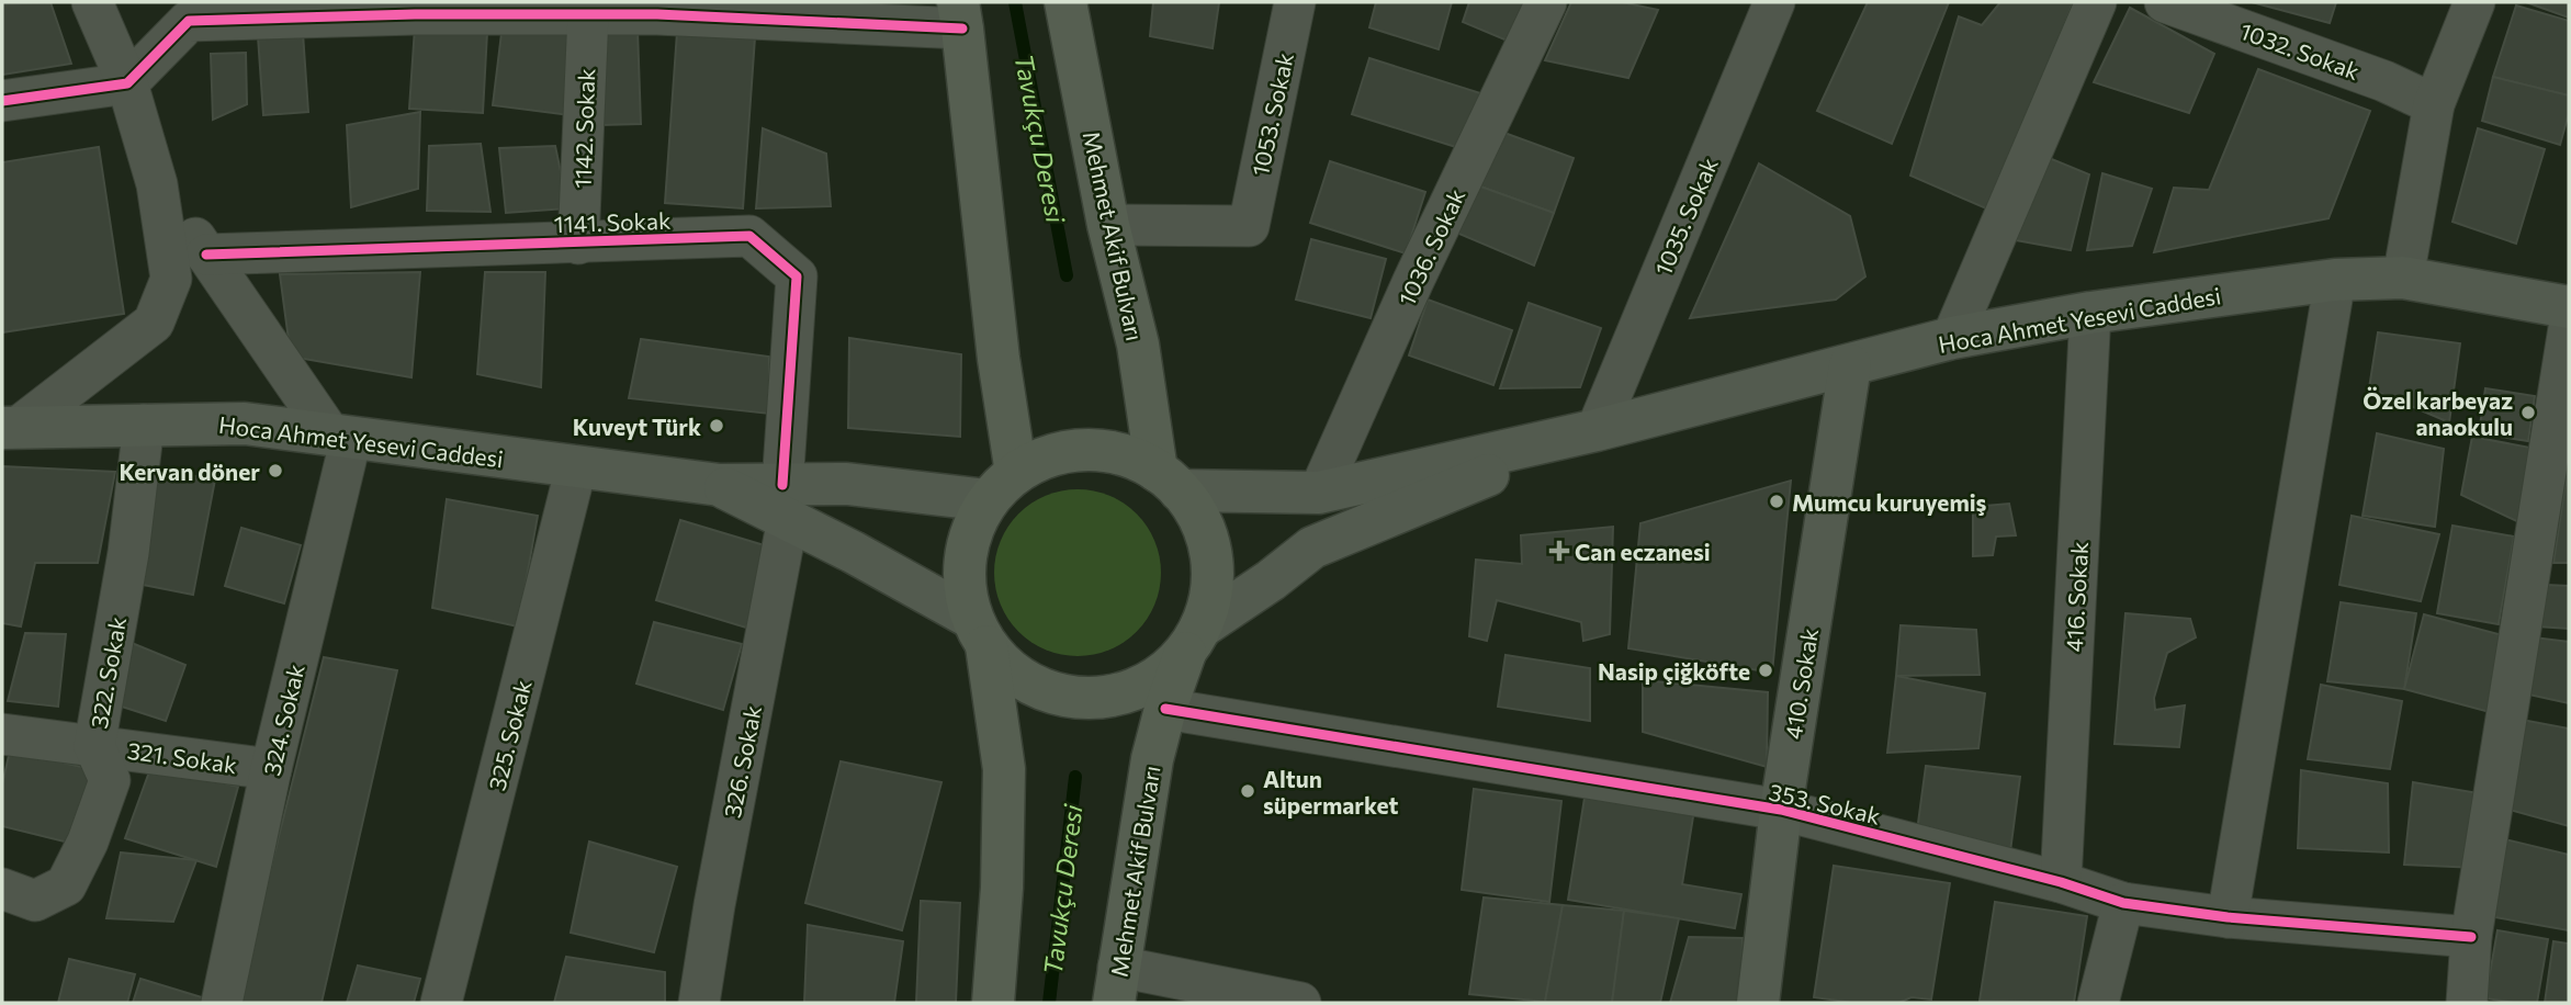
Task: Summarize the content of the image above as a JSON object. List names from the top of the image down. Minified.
{"streets":{"main road":["Mehmet Akif Bulvarı","Hoca Ahmet Yesevi Caddesi","410. Sokak"],"street":["1032. Sokak","1053. Sokak","1142. Sokak","1035. Sokak","1141. Sokak","1036. Sokak","416. Sokak","322. Sokak","324. Sokak","325. Sokak","321. Sokak","326. Sokak","353. Sokak"]},"crossings":[["1053. Sokak","Mehmet Akif Bulvarı"],["1142. Sokak","1141. Sokak"],["1035. Sokak","Hoca Ahmet Yesevi Caddesi"],["1141. Sokak","Hoca Ahmet Yesevi Caddesi"],["1141. Sokak","326. Sokak"],["Mehmet Akif Bulvarı","Hoca Ahmet Yesevi Caddesi"],["Mehmet Akif Bulvarı","353. Sokak"],["Hoca Ahmet Yesevi Caddesi","416. Sokak"],["Hoca Ahmet Yesevi Caddesi","322. Sokak"],["Hoca Ahmet Yesevi Caddesi","410. Sokak"],["Hoca Ahmet Yesevi Caddesi","324. Sokak"],["Hoca Ahmet Yesevi Caddesi","325. Sokak"],["Hoca Ahmet Yesevi Caddesi","326. Sokak"],["416. Sokak","353. Sokak"],["322. Sokak","321. Sokak"],["410. Sokak","353. Sokak"],["324. Sokak","321. Sokak"]],"water":["Tavukçu Deresi"],"places":{"other":["Özel karbeyaz anaokulu","Kuveyt Türk","Kervan döner","Mumcu kuruyemiş","Nasip çiğköfte","Altun süpermarket"],"health":["Can eczanesi"]}}
